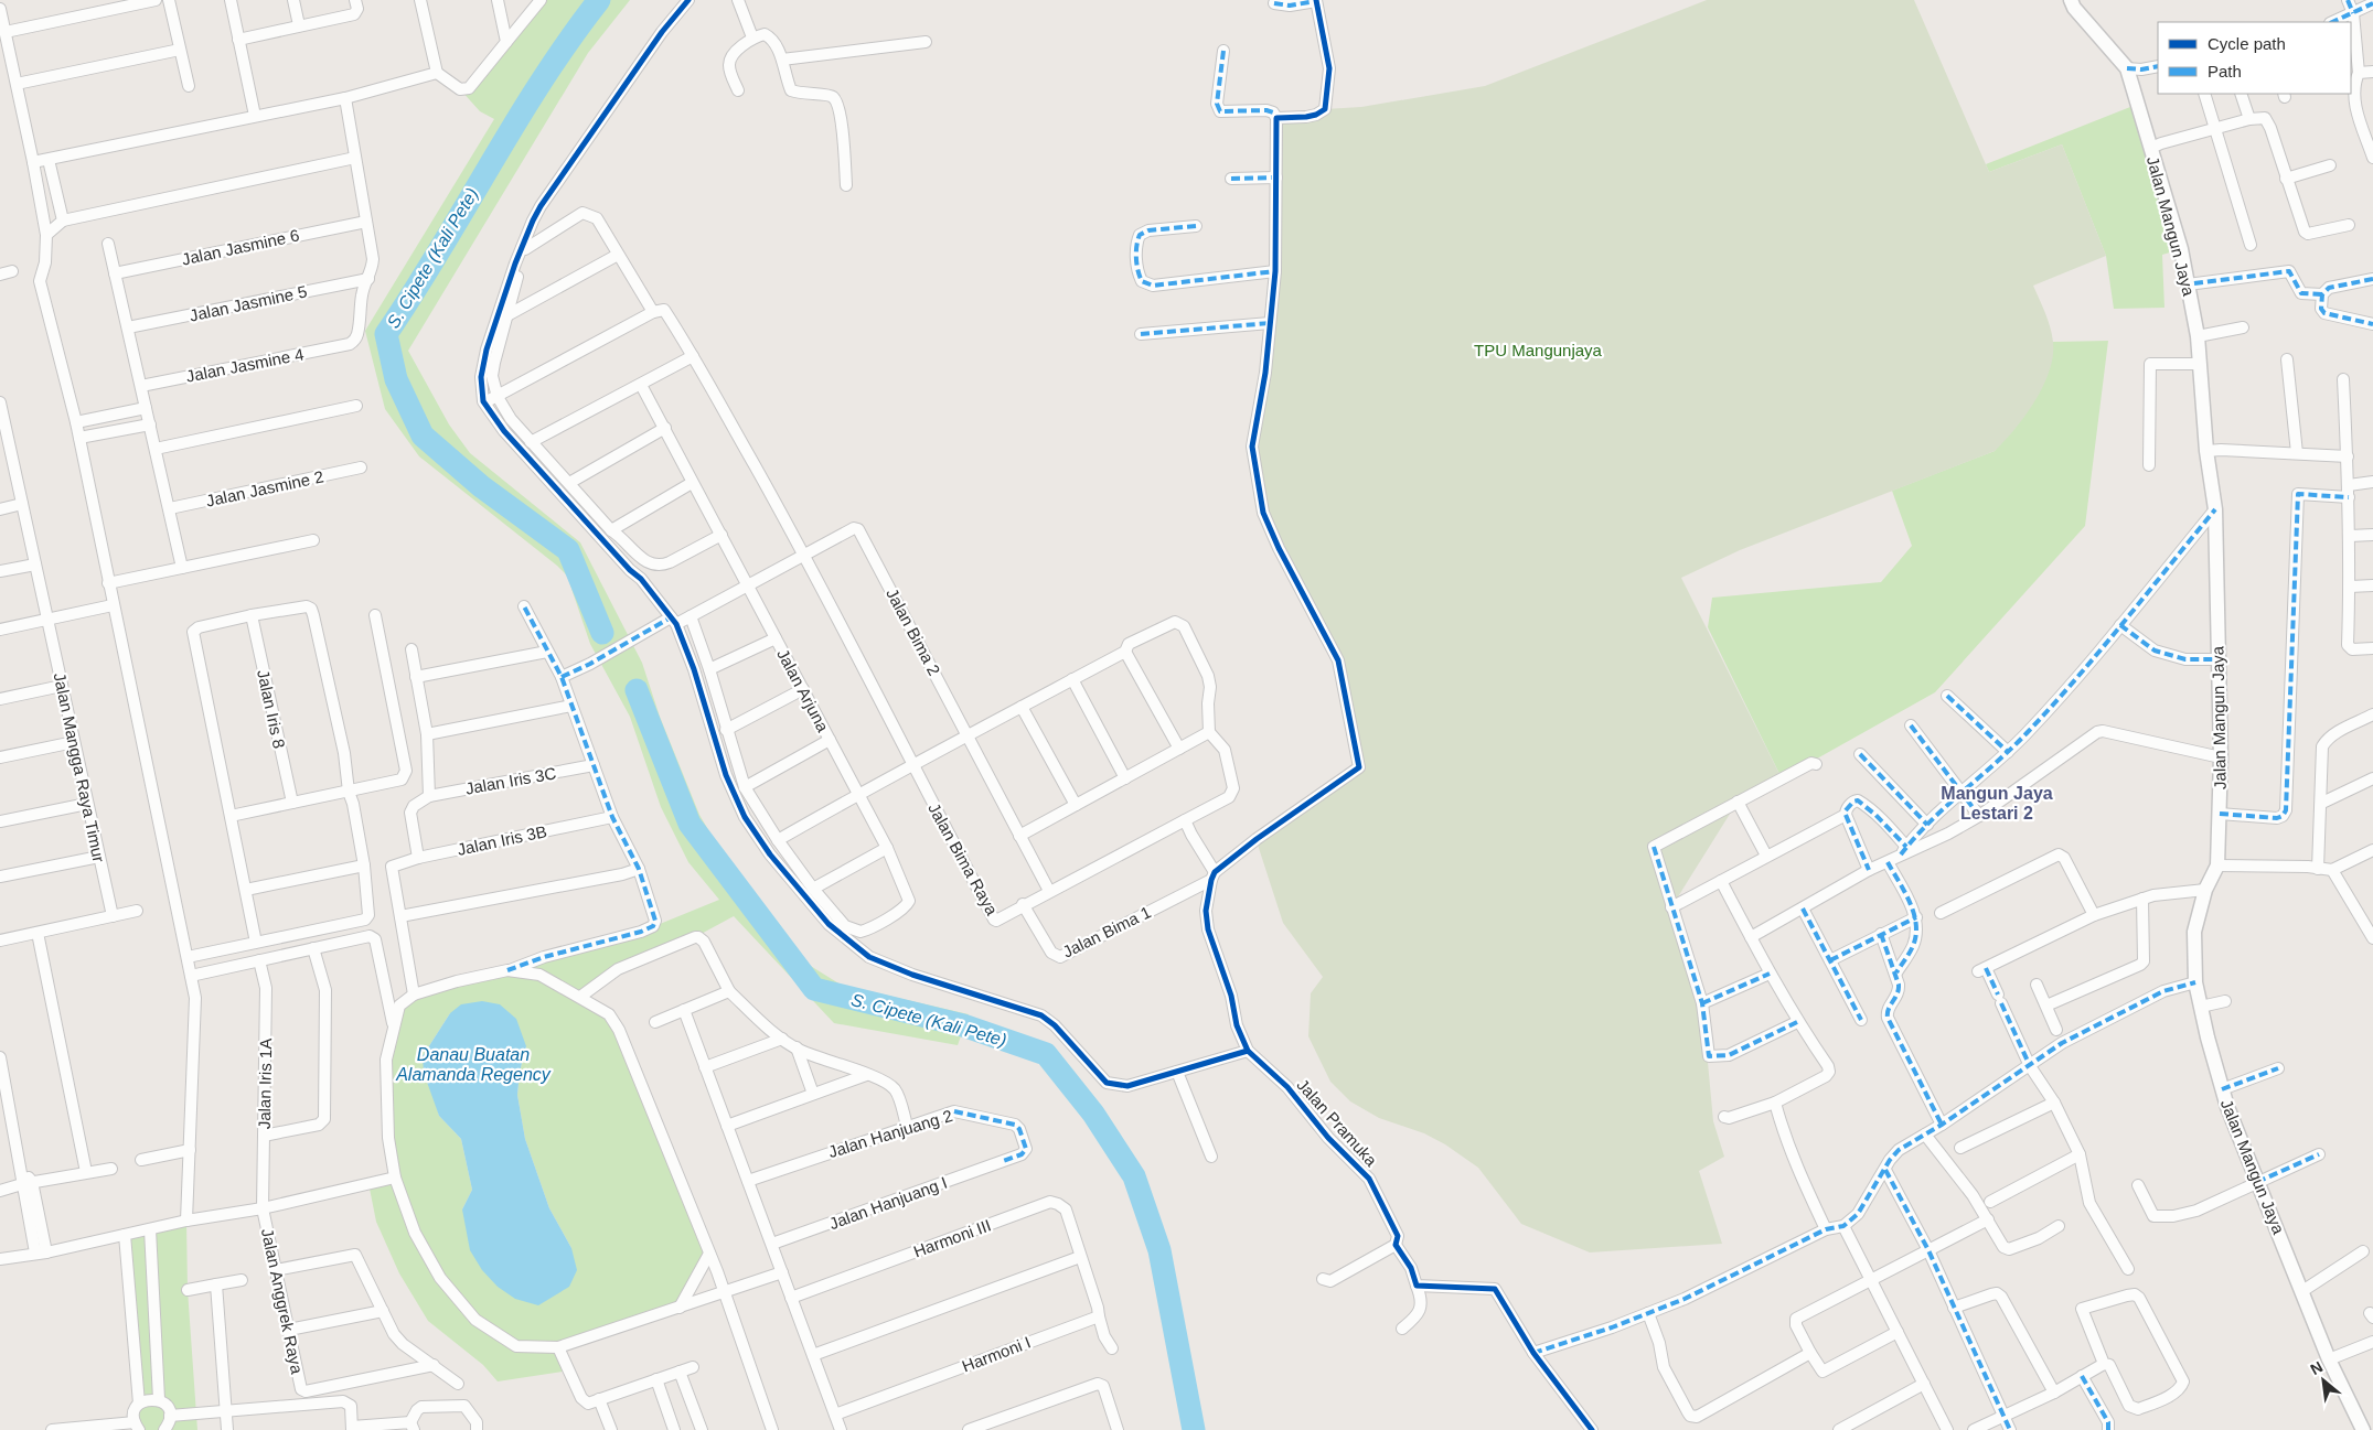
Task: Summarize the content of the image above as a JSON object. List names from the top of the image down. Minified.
{"streets":{"street":["Jalan Mangun Jaya","Jalan Jasmine 6","Jalan Jasmine 5","Jalan Jasmine 4","Jalan Jasmine 2","Jalan Bima 2","Jalan Arjuna","Jalan Iris 8","Jalan Mangga Raya Timur","Jalan Iris 3C","Jalan Iris 3B","Jalan Bima Raya","Jalan Bima 1","Jalan Iris 1A","Jalan Pramuka","Jalan Hanjuang 2","Jalan Hanjuang I","Harmoni III","Jalan Anggrek Raya","Harmoni I"]},"crossings":[["Jalan Jasmine 5","Jalan Jasmine 4"],["Jalan Bima 2","Jalan Bima Raya"],["Jalan Bima Raya","Jalan Bima 1"],["Jalan Bima 1","Jalan Pramuka"],["Jalan Iris 1A","Jalan Anggrek Raya"],["Jalan Hanjuang 2","Jalan Hanjuang I"]],"districts":["Mangun Jaya Lestari 2"],"water":["S. Cipete (Kali Pete)","Danau Buatan Alamanda Regency"],"parks":["TPU Mangunjaya"],"legend":["Cycle path","Path"],"north":"top left"}
